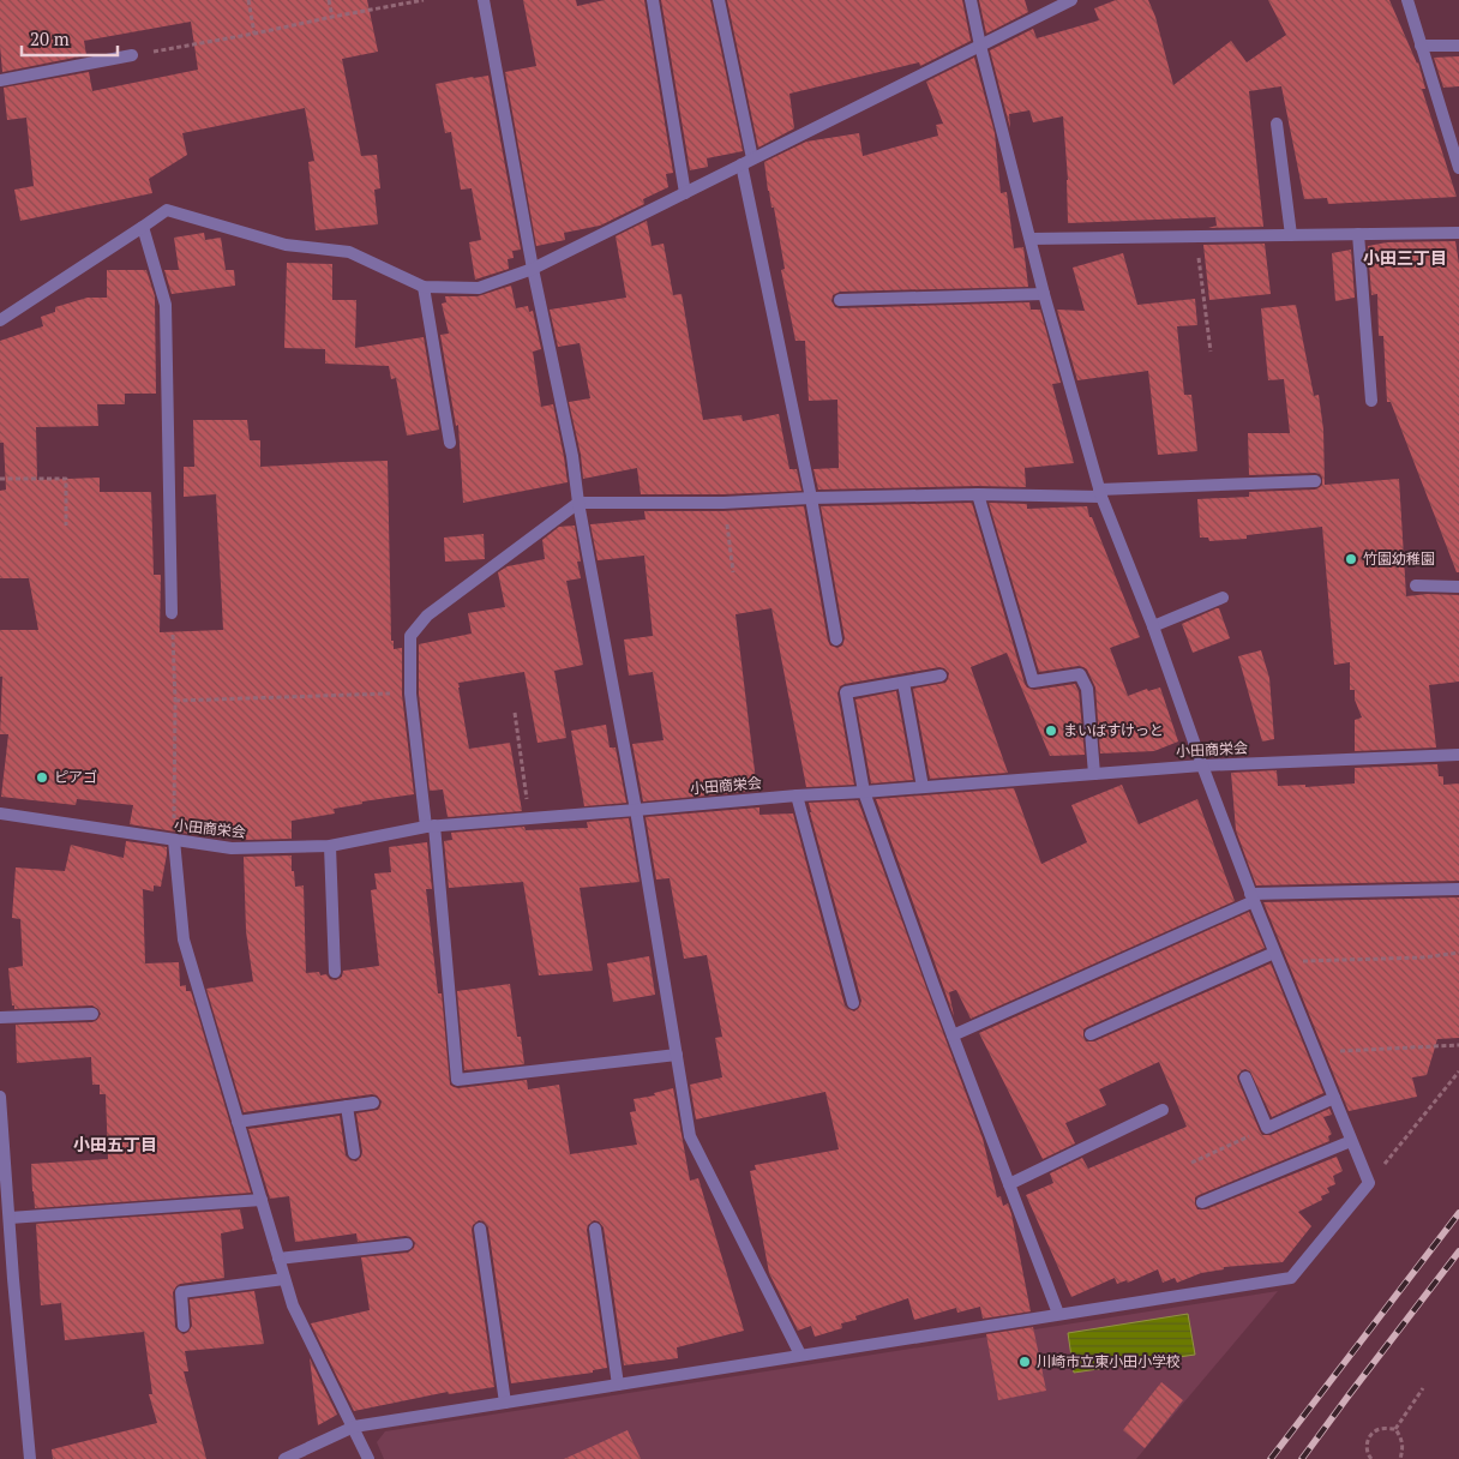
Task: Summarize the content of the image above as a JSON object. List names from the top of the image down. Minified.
{"streets":{"street":["小田商栄会"]},"districts":["小田三丁目","小田五丁目"],"places":["竹園幼稚園","まいばすけっと","ピアゴ","川崎市立東小田小学校"],"scale_bar":"20 m"}
